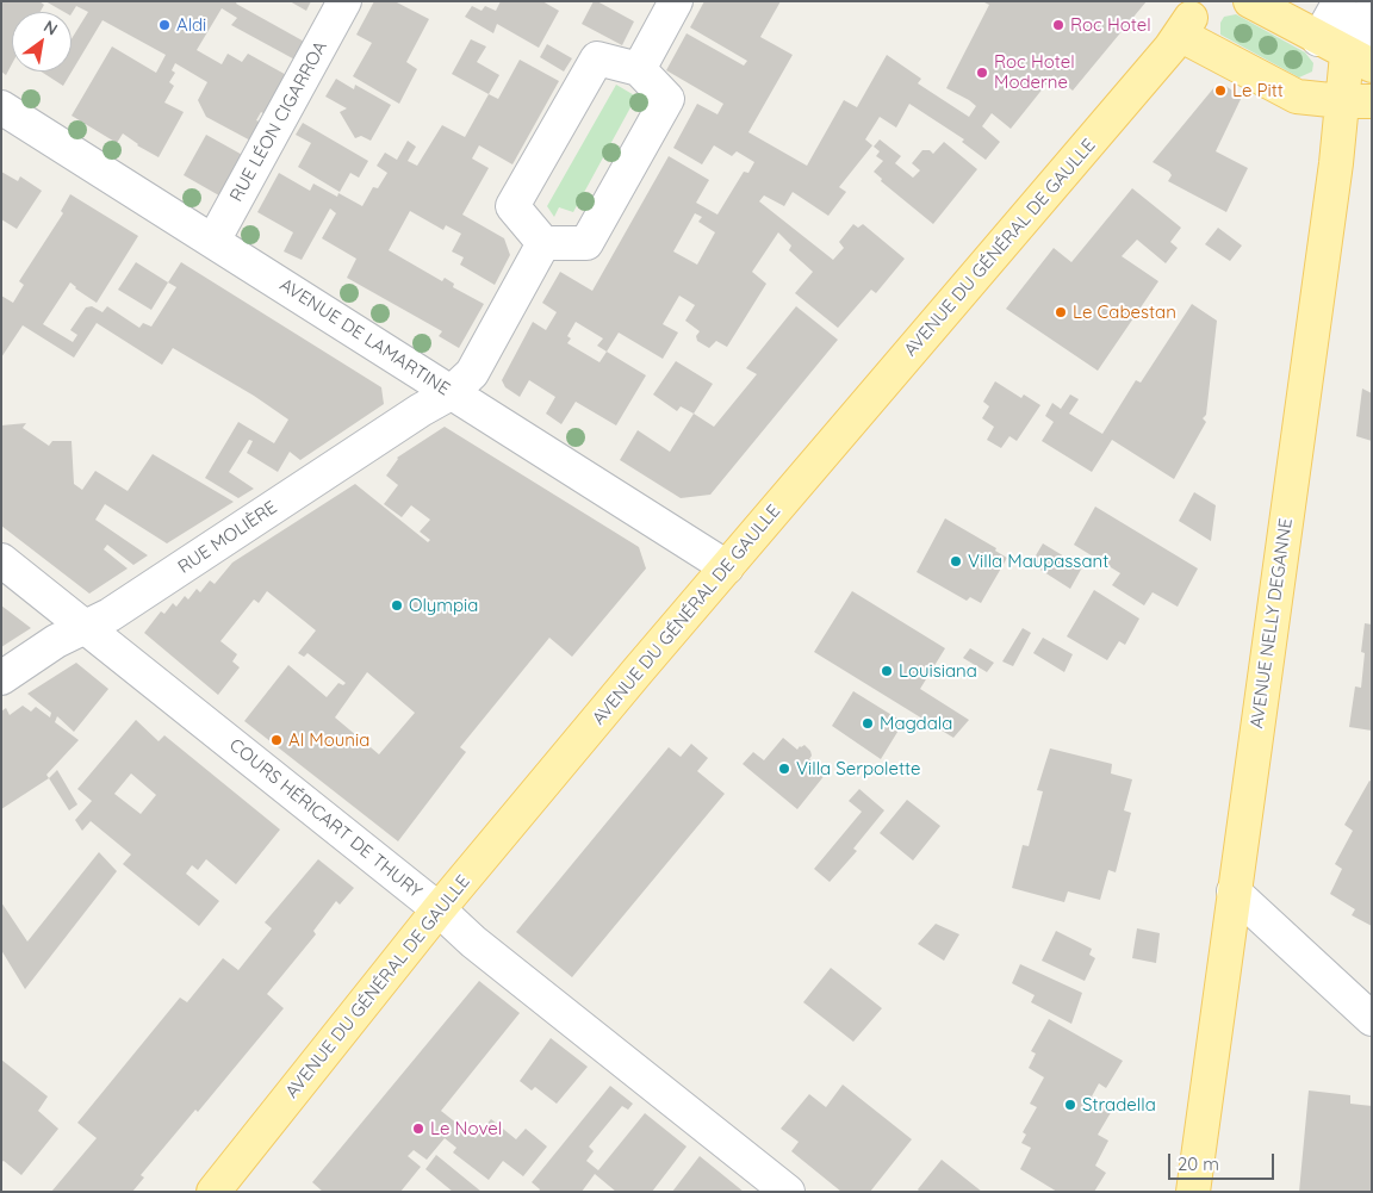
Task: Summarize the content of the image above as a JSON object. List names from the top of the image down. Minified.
{"streets":{"main road":["AVENUE DU GÉNÉRAL DE GAULLE","AVENUE NELLY DEGANNE"],"street":["RUE LÉON CIGARROA","AVENUE DE LAMARTINE","RUE MOLIÈRE","COURS HÉRICART DE THURY"]},"crossings":[["RUE LÉON CIGARROA","AVENUE DE LAMARTINE"],["AVENUE DU GÉNÉRAL DE GAULLE","AVENUE DE LAMARTINE"],["AVENUE DU GÉNÉRAL DE GAULLE","COURS HÉRICART DE THURY"],["AVENUE DE LAMARTINE","RUE MOLIÈRE"],["RUE MOLIÈRE","COURS HÉRICART DE THURY"]],"places":["Aldi","Roc Hotel","Roc Hotel Moderne","Le Pitt","Le Cabestan","Villa Maupassant","Olympia","Louisiana","Magdala","Al Mounia","Villa Serpolette","Stradella","Le Novel"],"scale_bar":"20 m","north":"top right"}
